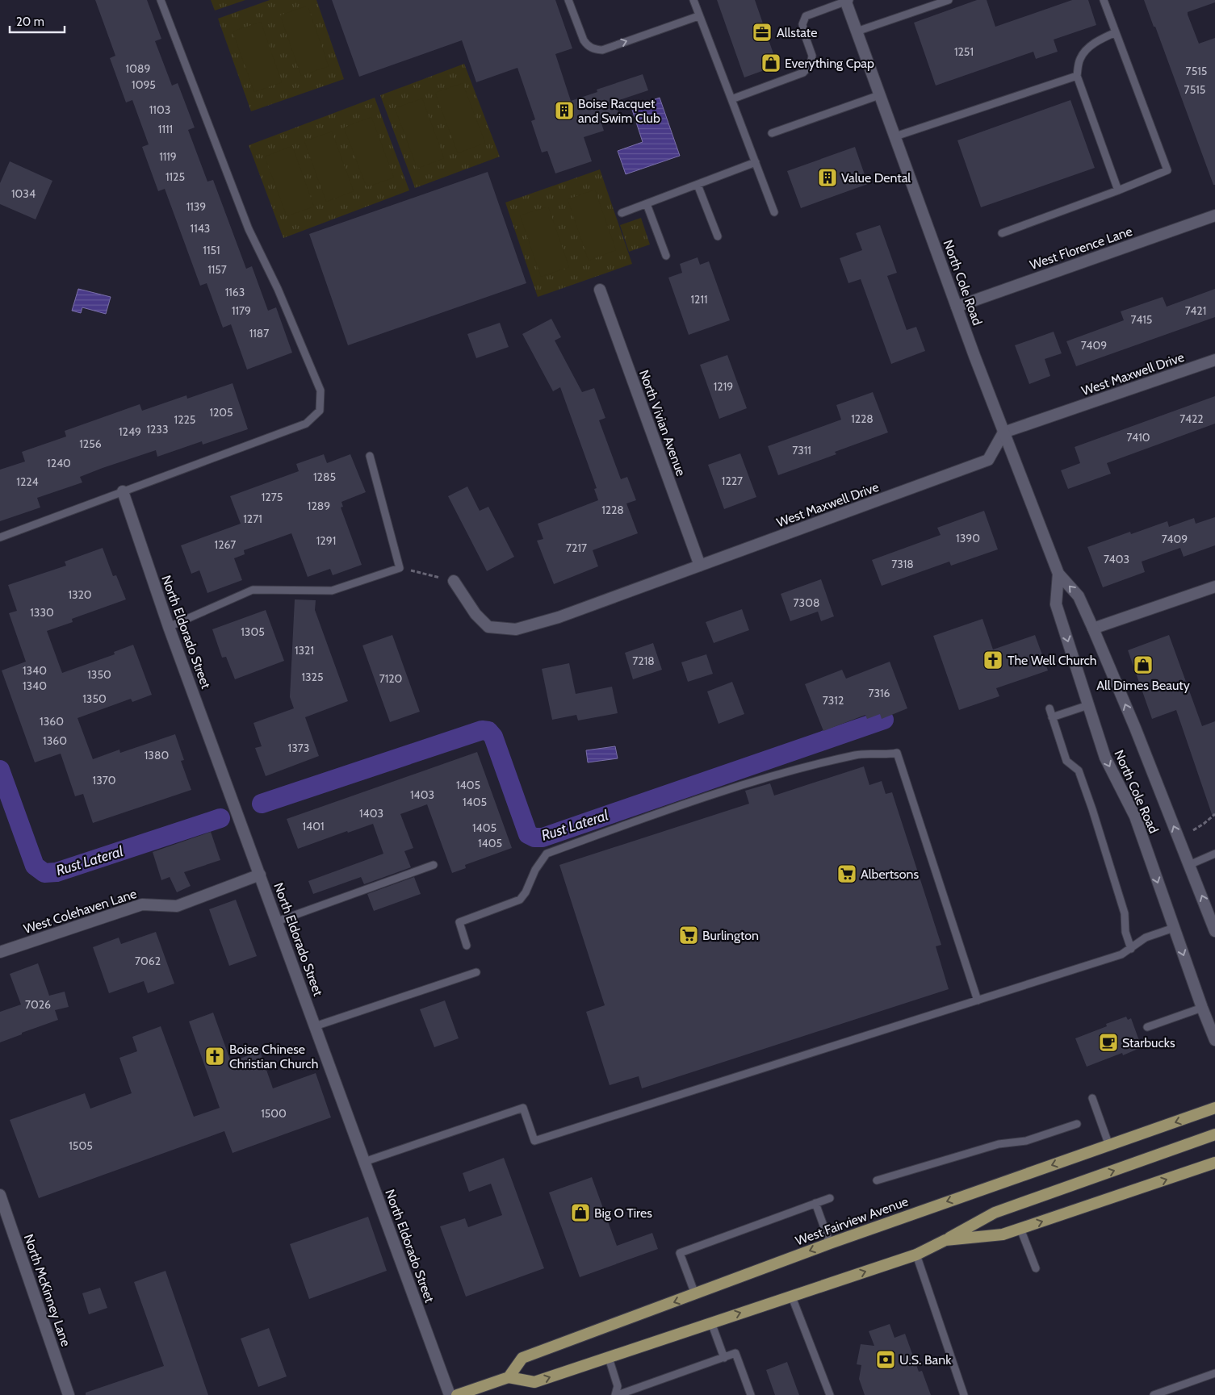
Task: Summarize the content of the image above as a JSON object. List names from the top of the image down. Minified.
{"streets":{"main road":["West Fairview Avenue"],"street":["West Florence Lane","North Cole Road","West Maxwell Drive","North Vivian Avenue","North Eldorado Street","West Colehaven Lane","North McKinney Lane"]},"crossings":[["West Florence Lane","North Cole Road"],["North Cole Road","West Maxwell Drive"],["West Maxwell Drive","North Vivian Avenue"],["North Eldorado Street","West Colehaven Lane"]],"water":["Rust Lateral"],"places":{"office":["Allstate"],"shop":["Everything Cpap","All Dimes Beauty","Big O Tires"],"building":["Boise Racquet and Swim Club","Value Dental"],"church":["The Well Church","Boise Chinese Christian Church"],"supermarket":["Albertsons","Burlington"],"cafe":["Starbucks"],"bank":["U.S. Bank"]},"house_numbers":["1251","1089","7515","1095","7515","1103","1111","1119","1125","1034","1139","1143","1151","1157","1163","1211","1179","7421","7415","1187","7409","1219","1205","1228","7422","1225","1233","1249","7410","1256","7311","1240","1285","1227","1224","1275","1289","1228","1271","1390","7409","1291","1267","7217","7403","7318","1320","7308","1330","1305","1321","7218","1340","1350","1325","7120","1340","7316","1350","7312","1360","1360","1373","1380","1370","1405","1403","1405","1403","1401","1405","1405","7062","7026","1500","1505"],"scale_bar":"20 m"}
